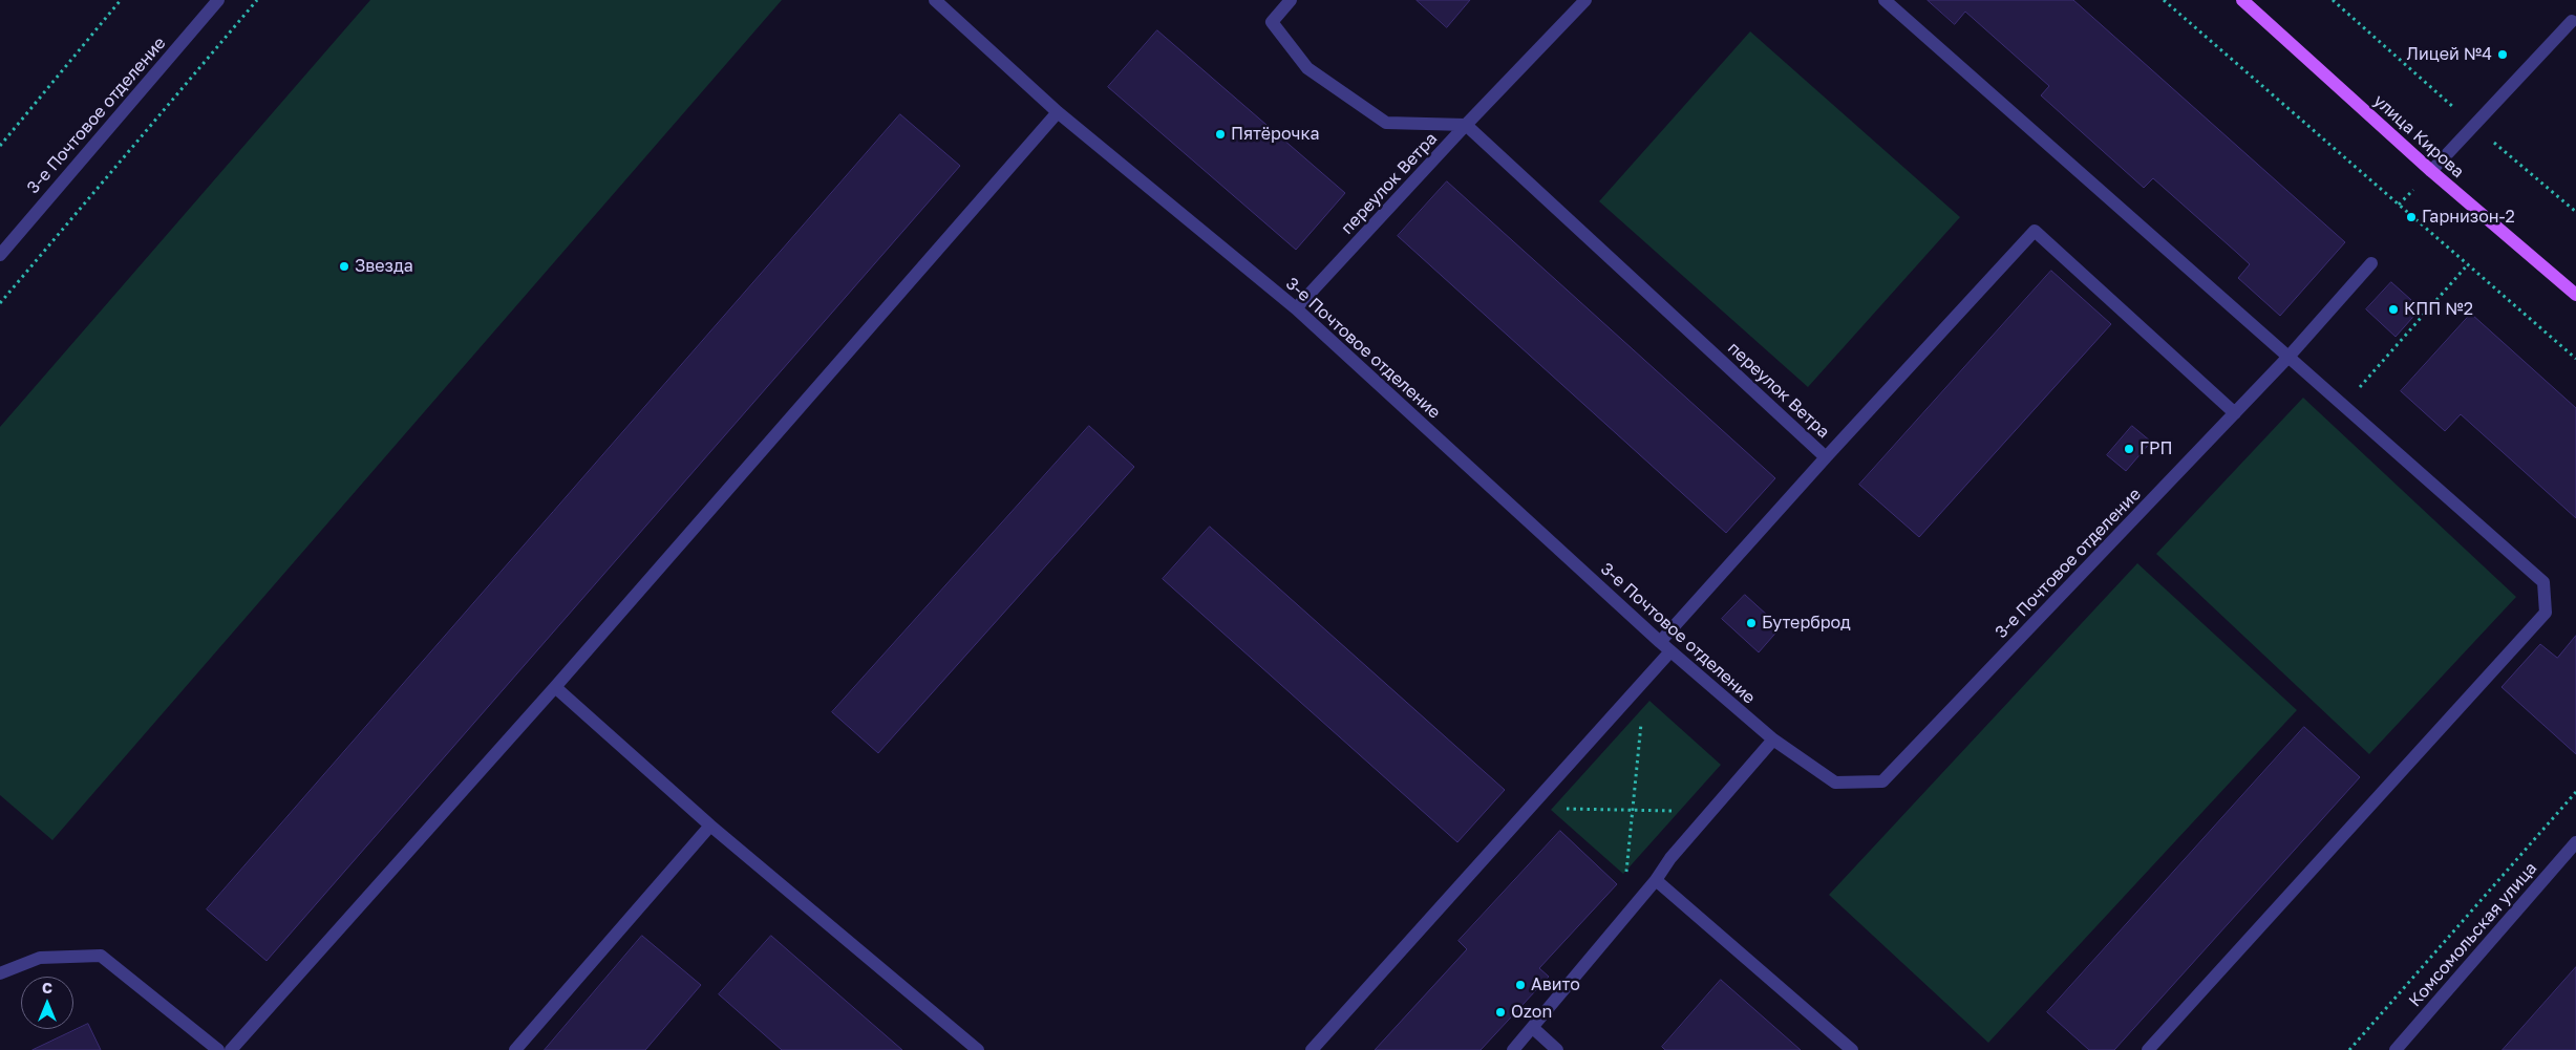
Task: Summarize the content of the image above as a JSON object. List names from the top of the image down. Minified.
{"streets":{"main road":["улица Кирова"],"street":["3-е Почтовое отделение","переулок Ветра","Комсомольская улица"]},"crossings":[["3-е Почтовое отделение","переулок Ветра"]],"places":["Лицей №4","Пятёрочка","Гарнизон-2","Звезда","КПП №2","ГРП","Бутерброд","Авито","Ozon"],"north":"top"}
